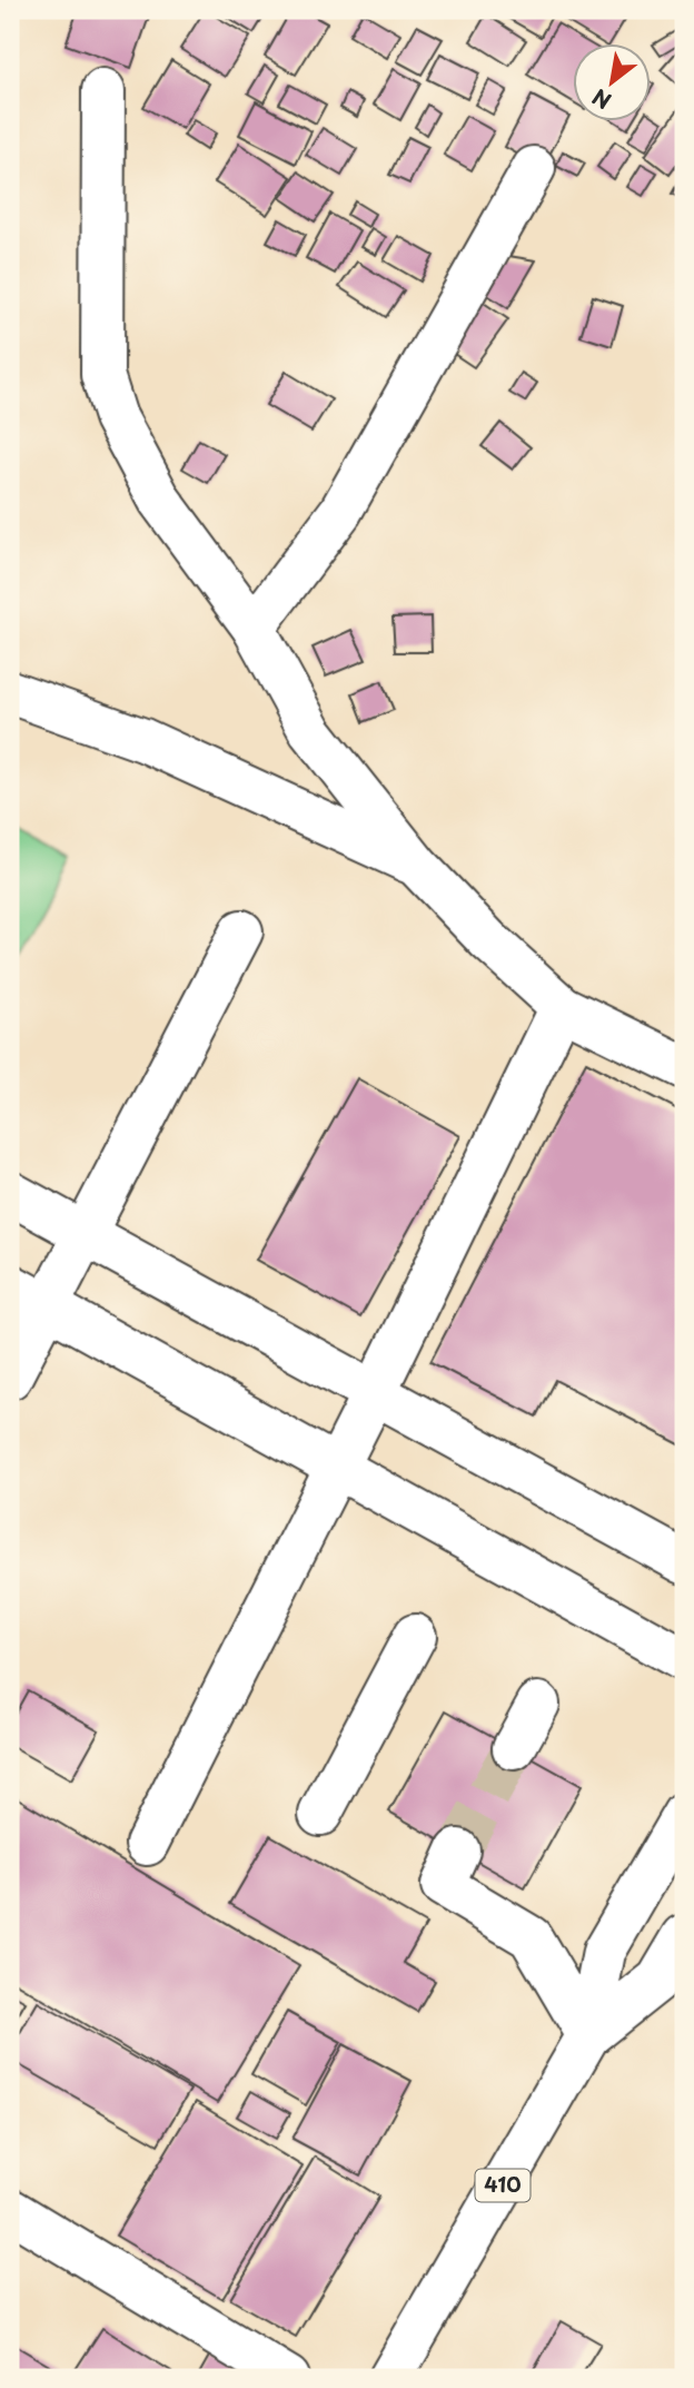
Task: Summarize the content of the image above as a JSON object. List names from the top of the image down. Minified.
{"streets":{"street":["410"]},"north":"bottom left"}
